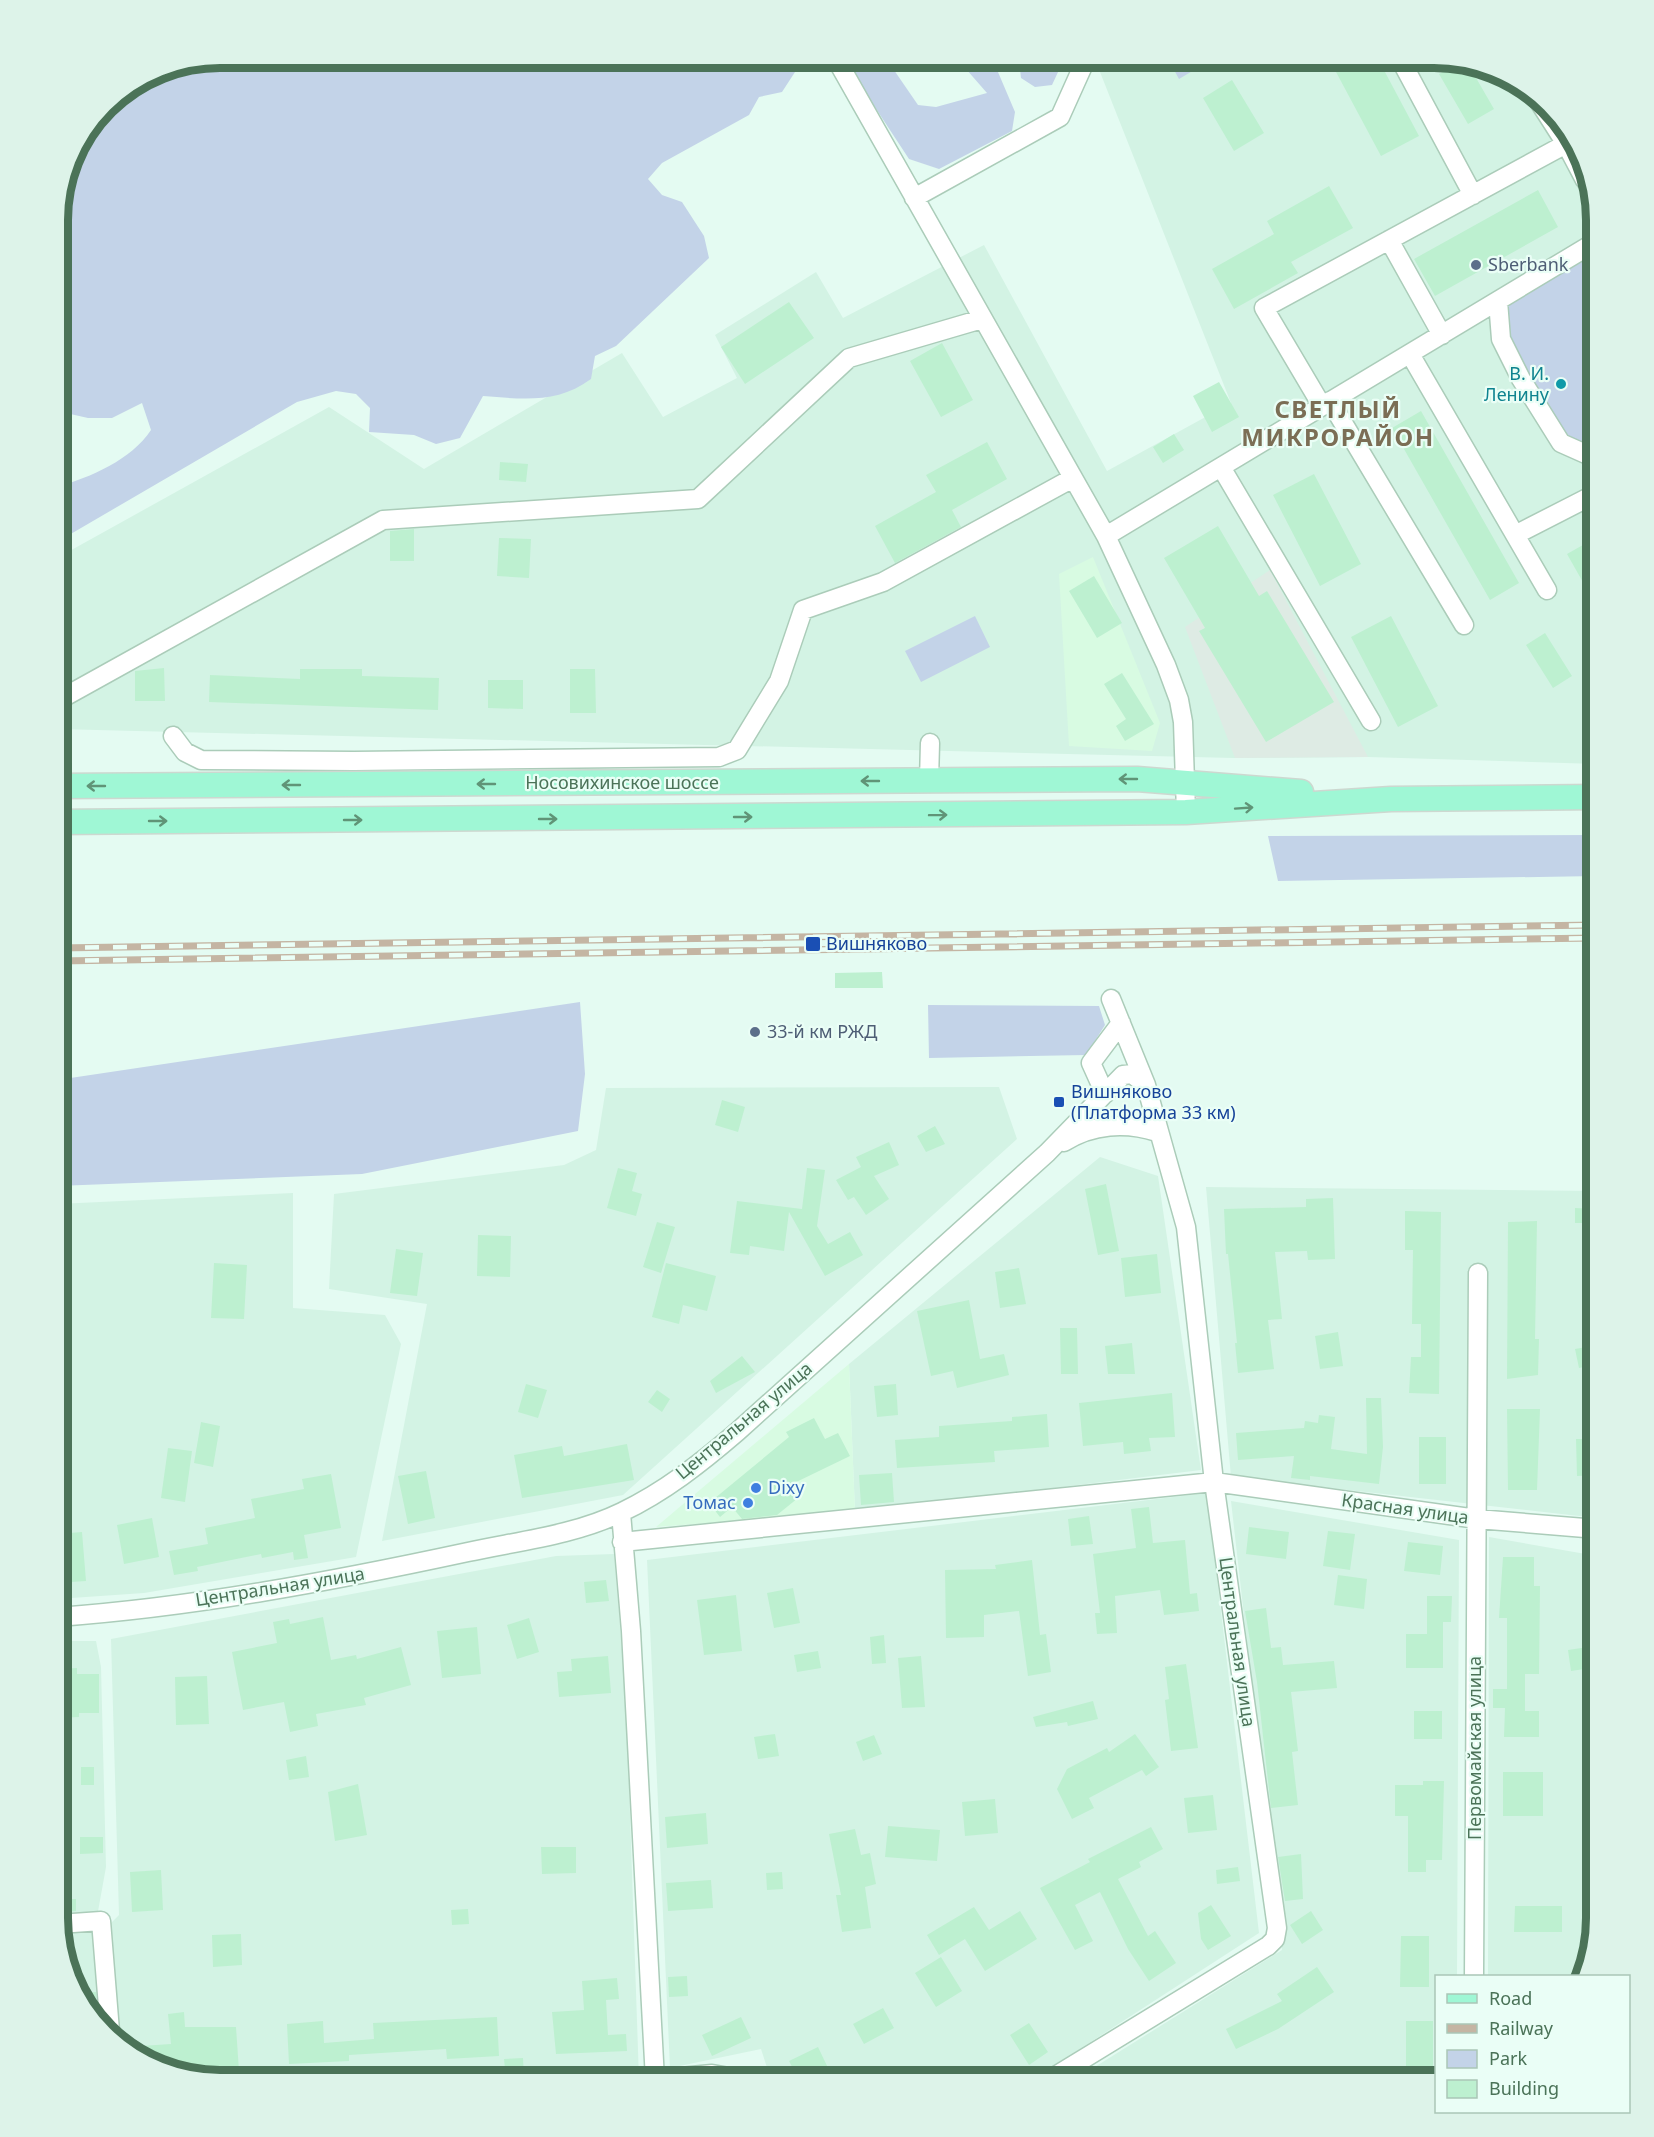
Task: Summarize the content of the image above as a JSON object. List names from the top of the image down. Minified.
{"streets":{"main road":["Носовихинское шоссе"],"street":["Центральная улица","Красная улица","Первомайская улица"]},"crossings":[["Центральная улица","Красная улица"],["Красная улица","Первомайская улица"]],"districts":["СВЕТЛЫЙ МИКРОРАЙОН"],"places":{"other":["Sberbank","В. И. Ленину","33-й км РЖД","Dixy","Томас"],"transit":["Вишняково","Вишняково (Платформа 33 км)"]},"legend":["Road","Railway","Park","Building"]}
